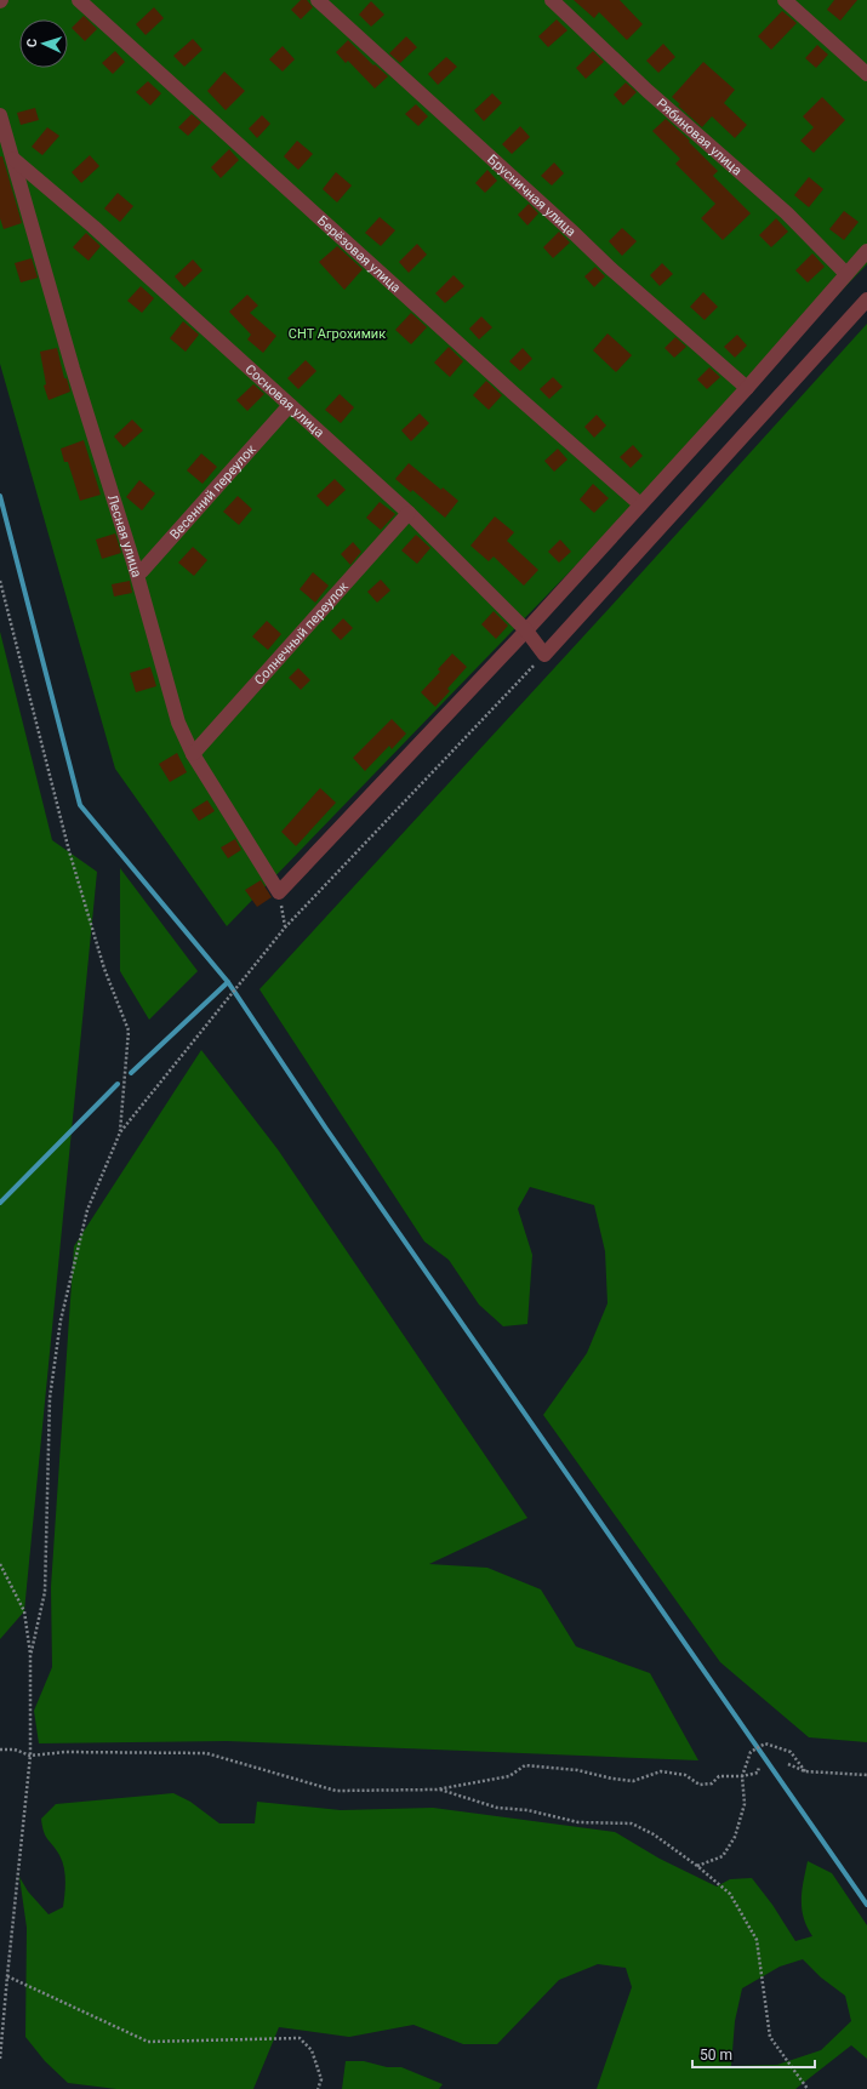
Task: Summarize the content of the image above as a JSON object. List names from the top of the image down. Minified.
{"streets":{"street":["Рябиновая улица","Брусничная улица","Берёзовая улица","Сосновая улица","Весенний переулок","Лесная улица","Солнечный переулок"]},"crossings":[["Сосновая улица","Весенний переулок"],["Сосновая улица","Лесная улица"],["Сосновая улица","Солнечный переулок"],["Весенний переулок","Лесная улица"],["Лесная улица","Солнечный переулок"]],"parks":["СНТ Агрохимик"],"scale_bar":"50 m","north":"left"}
